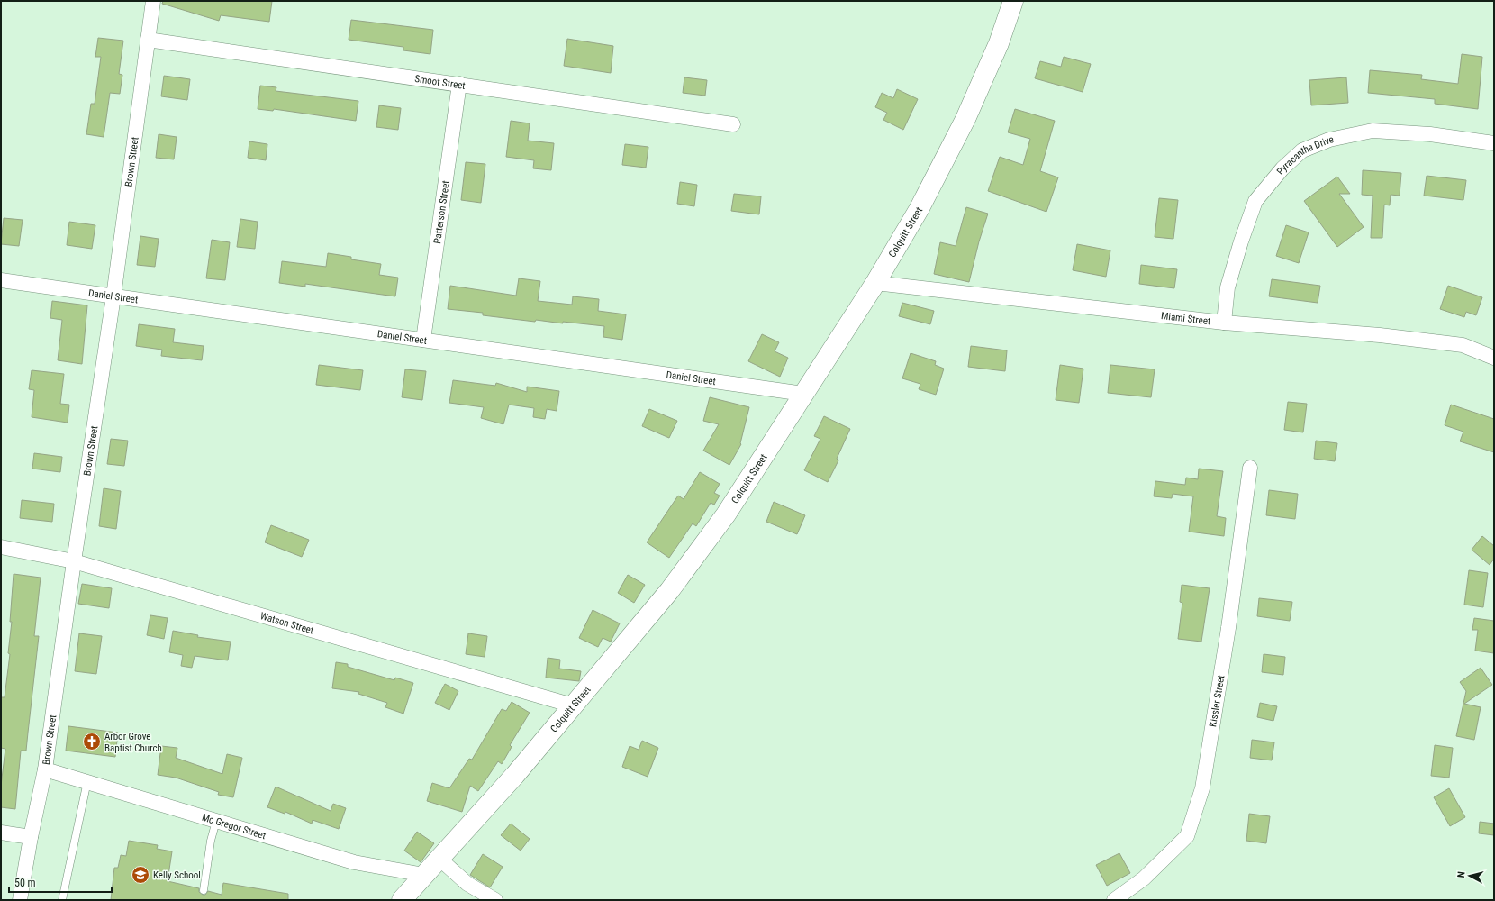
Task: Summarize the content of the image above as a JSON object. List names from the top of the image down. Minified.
{"streets":{"street":["Smoot Street","Pyracantha Drive","Brown Street","Patterson Street","Colquitt Street","Daniel Street","Miami Street","Watson Street","Kissler Street","Mc Gregor Street"]},"crossings":[["Smoot Street","Brown Street"],["Smoot Street","Patterson Street"],["Pyracantha Drive","Miami Street"],["Brown Street","Daniel Street"],["Brown Street","Watson Street"],["Brown Street","Mc Gregor Street"],["Patterson Street","Daniel Street"],["Colquitt Street","Daniel Street"],["Colquitt Street","Miami Street"],["Colquitt Street","Watson Street"],["Colquitt Street","Mc Gregor Street"]],"places":{"church":["Arbor Grove Baptist Church"],"school or university":["Kelly School"]},"scale_bar":"50 m","north":"left"}
